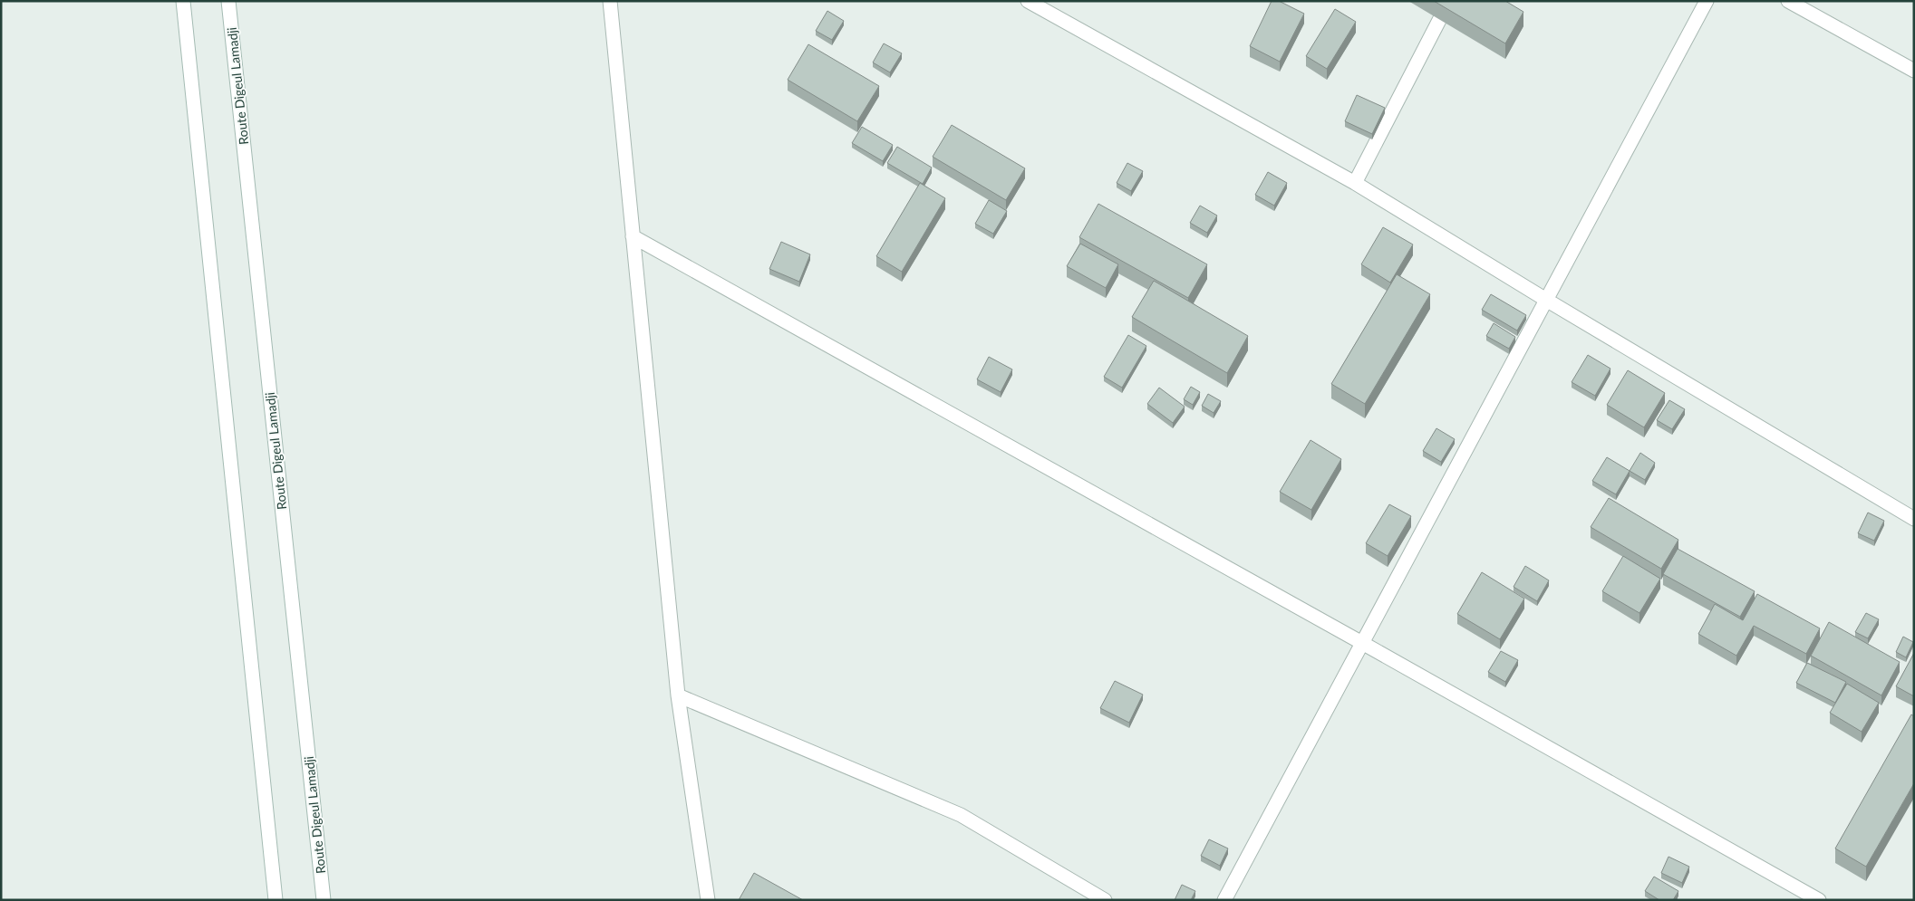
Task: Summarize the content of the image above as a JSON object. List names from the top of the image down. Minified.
{"streets":{"street":["Route Digeul Lamadji"]}}
